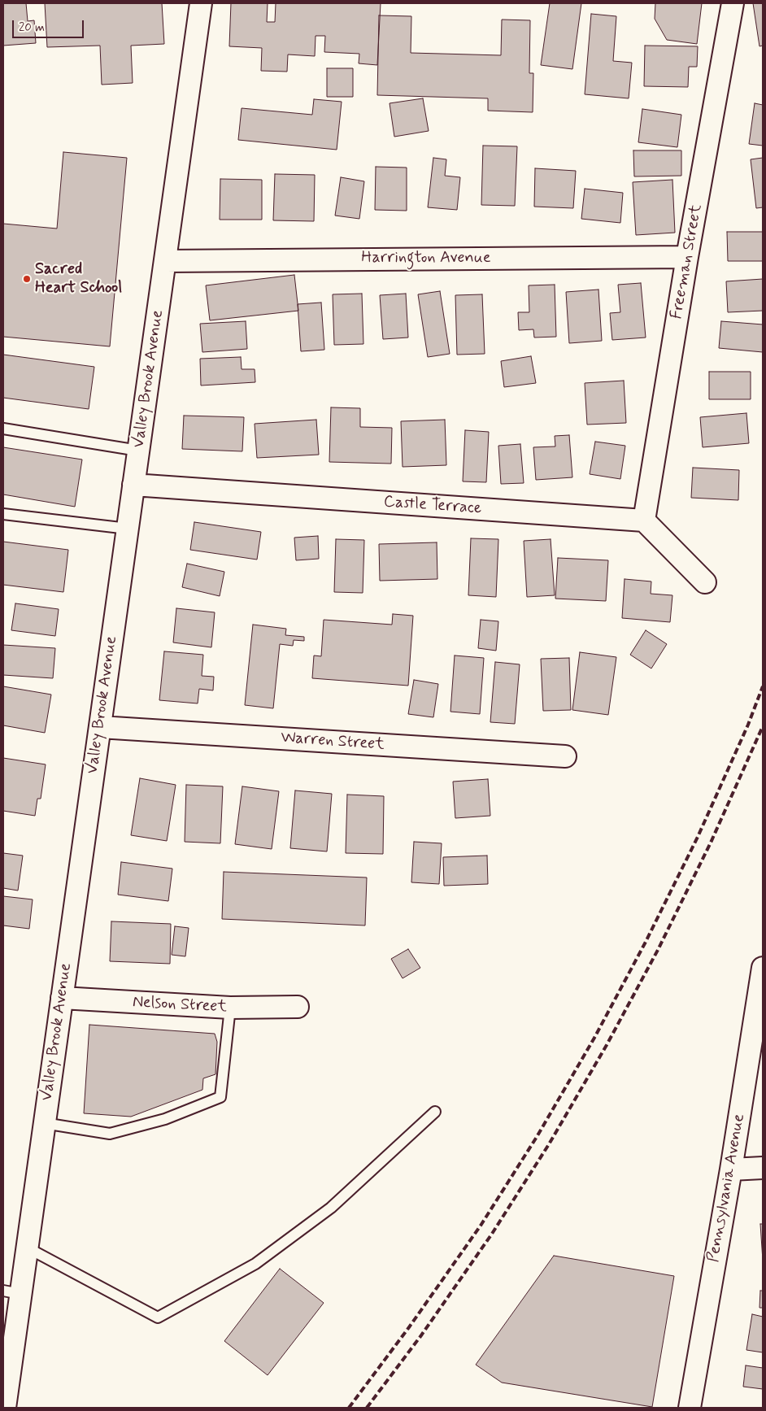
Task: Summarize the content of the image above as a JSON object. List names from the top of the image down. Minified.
{"streets":{"street":["Harrington Avenue","Freeman Street","Valley Brook Avenue","Castle Terrace","Warren Street","Nelson Street","Pennsylvania Avenue"]},"crossings":[["Harrington Avenue","Freeman Street"],["Harrington Avenue","Valley Brook Avenue"],["Freeman Street","Castle Terrace"],["Valley Brook Avenue","Castle Terrace"],["Valley Brook Avenue","Warren Street"],["Valley Brook Avenue","Nelson Street"]],"places":["Sacred Heart School"],"scale_bar":"20 m"}
